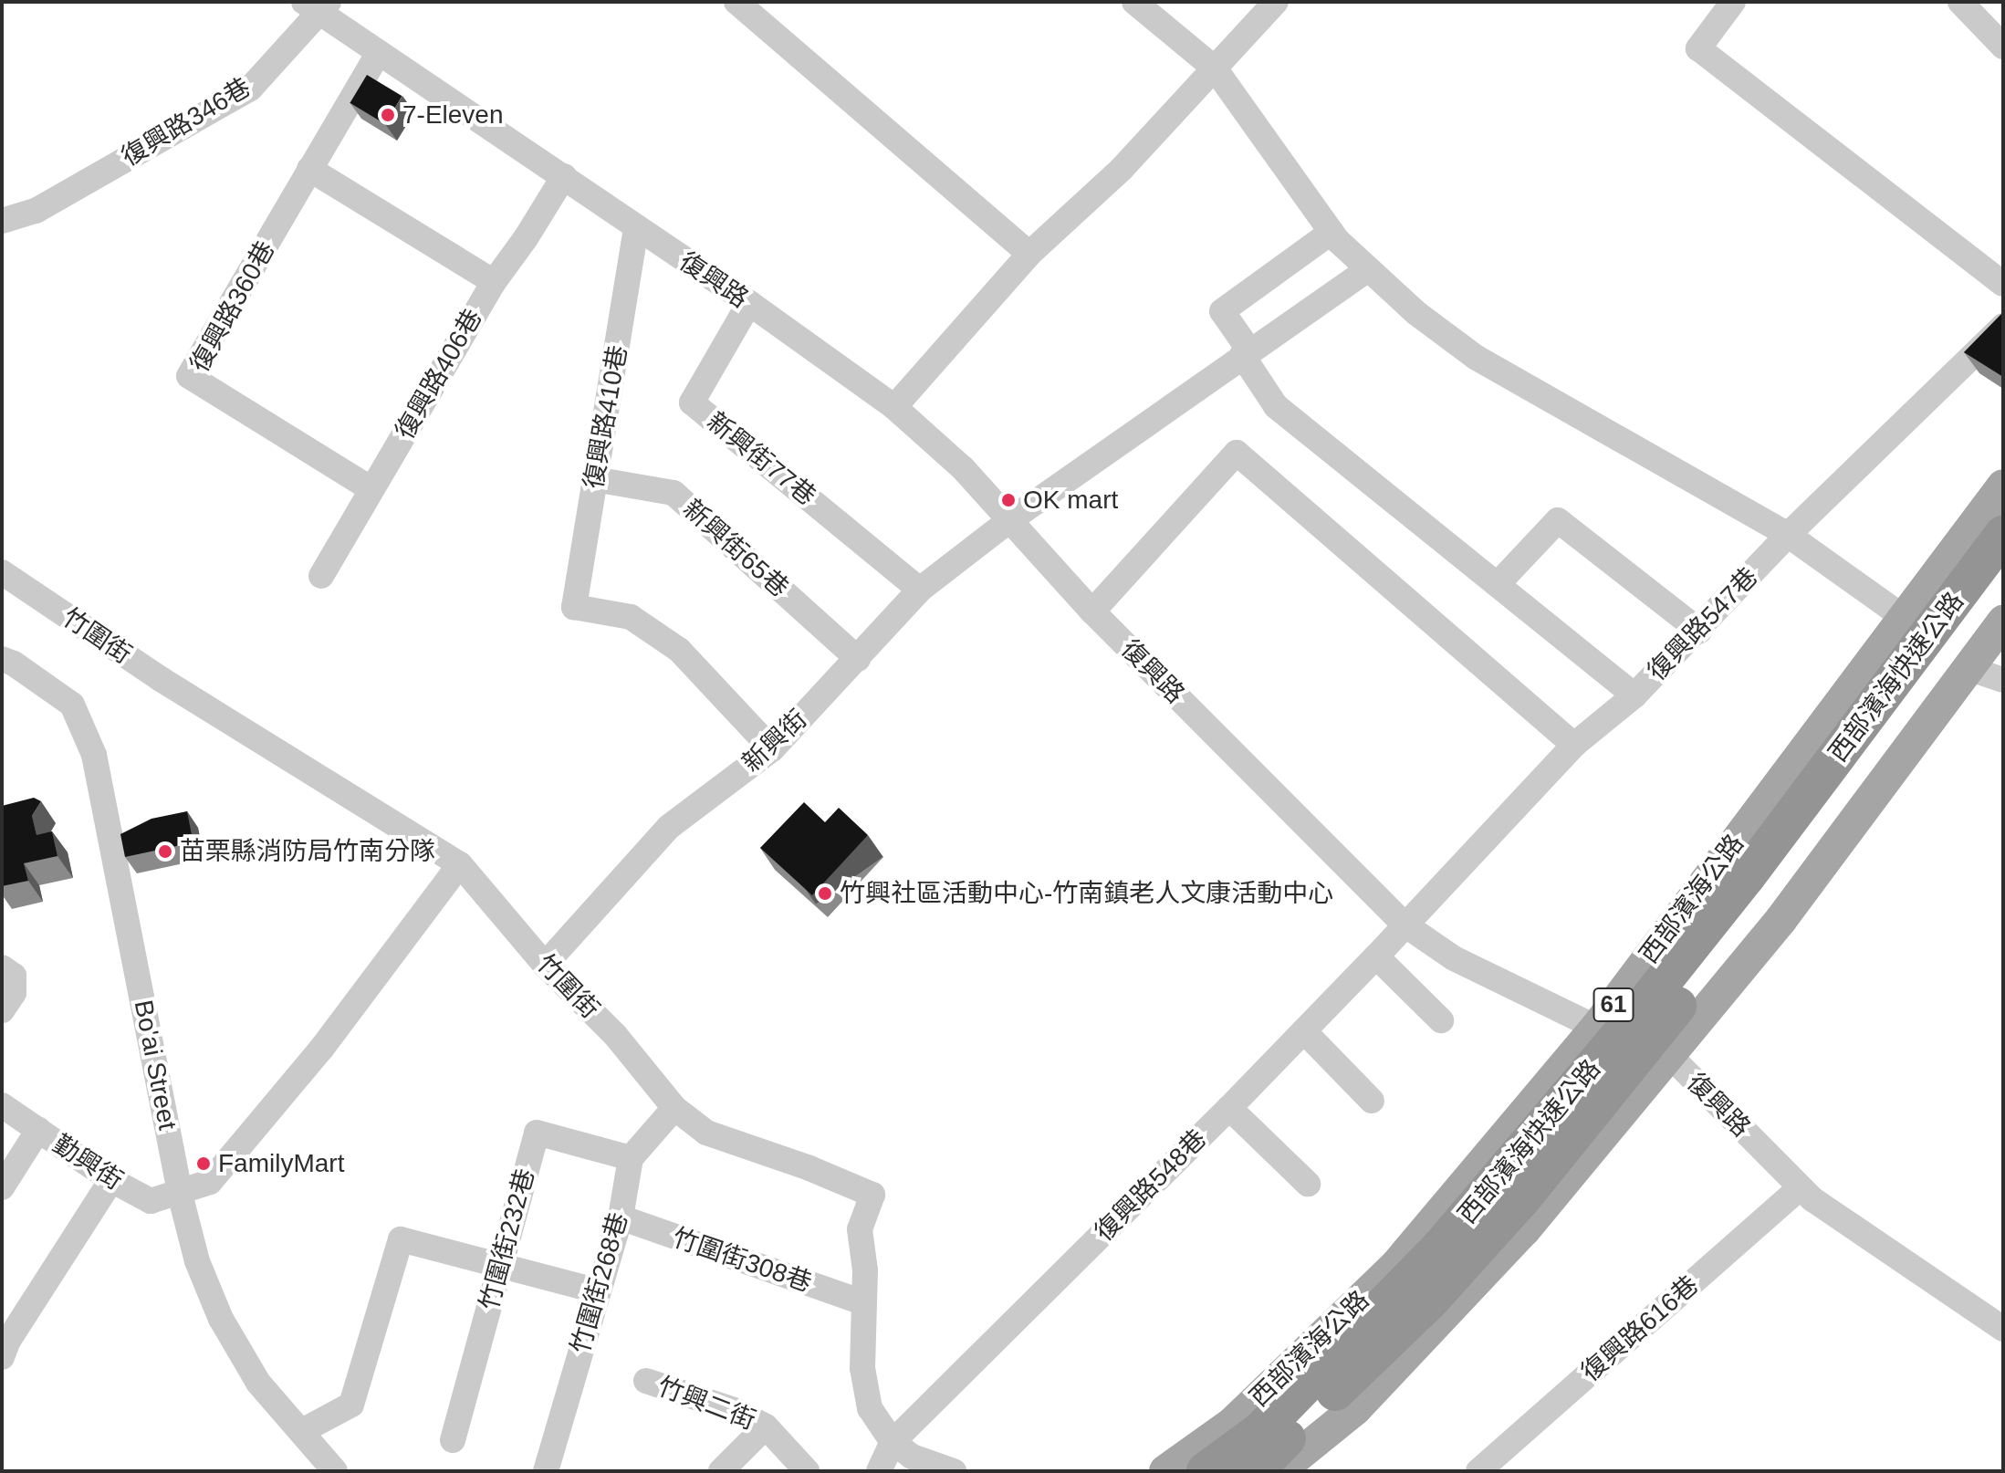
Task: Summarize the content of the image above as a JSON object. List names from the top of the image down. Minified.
{"streets":{"highway":["西部濱海快速公路","61"],"main road":["西部濱海公路"],"street":["復興路346巷","復興路","復興路360巷","復興路406巷","復興路410巷","新興街77巷","新興街65巷","復興路547巷","竹圍街","新興街","Bo'ai Street","勤興街","復興路548巷","竹圍街232巷","竹圍街308巷","竹圍街268巷","復興路616巷","竹興二街"]},"crossings":[["復興路346巷","復興路"],["復興路","復興路360巷"],["復興路","復興路406巷"],["復興路","復興路410巷"],["復興路","新興街77巷"],["復興路","復興路547巷"],["復興路","西部濱海快速公路"],["復興路","新興街"],["復興路","西部濱海公路"],["復興路","復興路548巷"],["復興路","復興路616巷"],["復興路360巷","復興路406巷"],["復興路410巷","新興街65巷"],["復興路410巷","新興街"],["新興街77巷","新興街"],["新興街65巷","新興街"],["復興路547巷","復興路548巷"],["竹圍街","新興街"],["竹圍街","勤興街"],["竹圍街","復興路548巷"],["竹圍街","竹圍街308巷"],["西部濱海快速公路","西部濱海公路"],["Bo'ai Street","勤興街"],["竹圍街232巷","竹圍街268巷"],["竹圍街308巷","竹圍街268巷"]],"places":["7-Eleven","OK mart","苗栗縣消防局竹南分隊","竹興社區活動中心-竹南鎮老人文康活動中心","FamilyMart"]}
